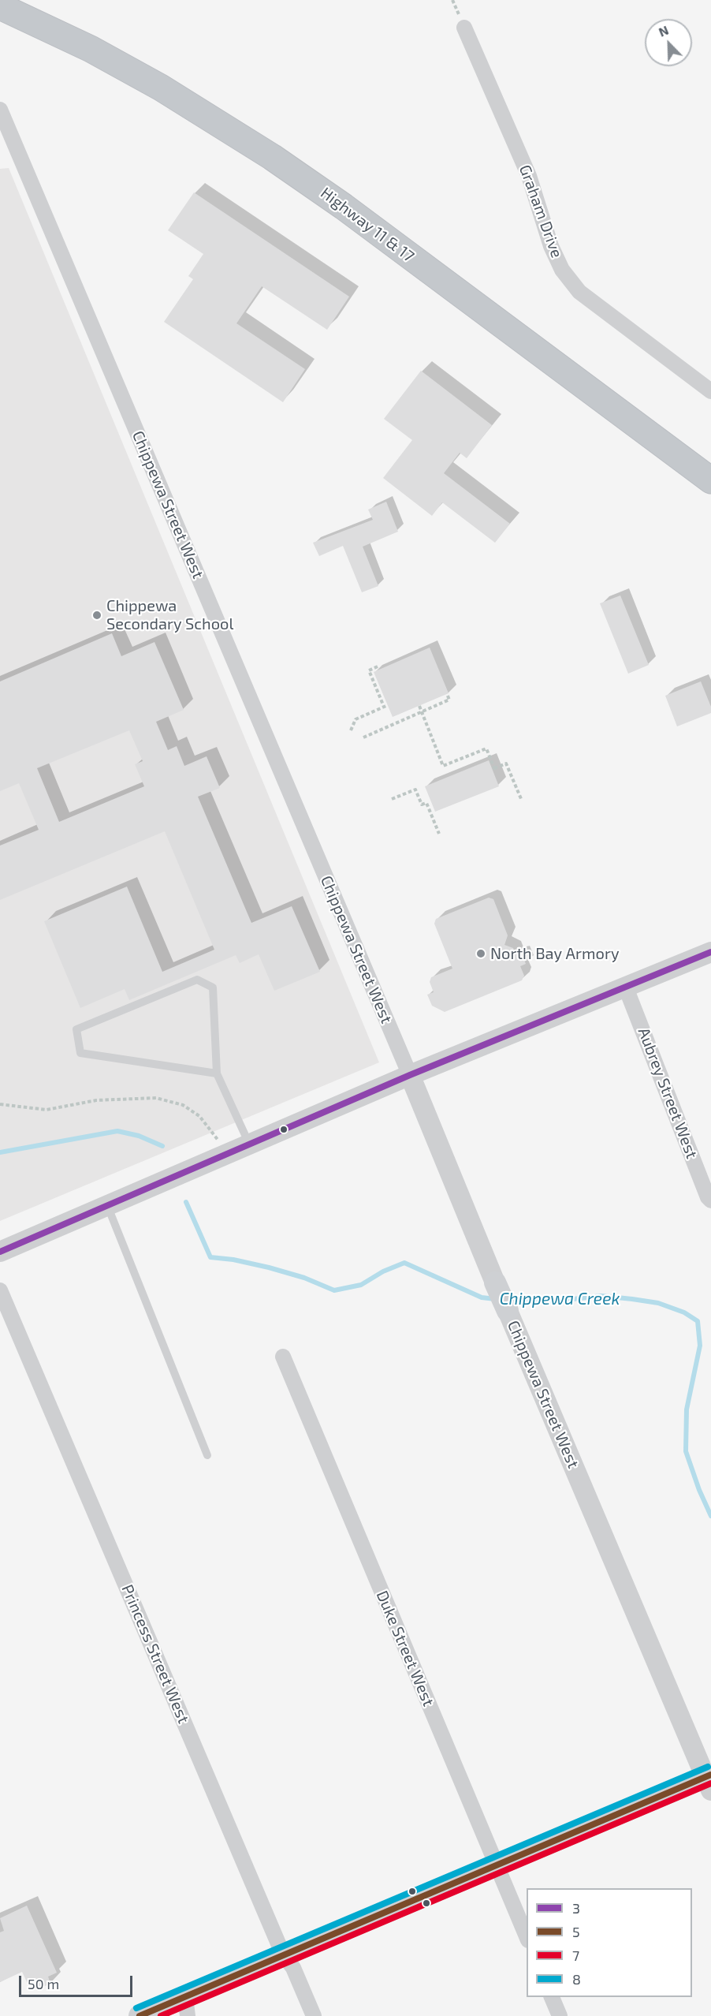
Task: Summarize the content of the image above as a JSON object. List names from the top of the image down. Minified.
{"streets":{"highway":["Highway 11 & 17"],"main road":["Chippewa Street West"],"street":["Graham Drive","Aubrey Street West","Duke Street West","Princess Street West"]},"water":["Chippewa Creek"],"places":["Chippewa Secondary School","North Bay Armory"],"lines":["transit line 3","transit line 8","transit line 5","transit line 7"],"legend":["3","5","7","8"],"scale_bar":"50 m","north":"top left"}
